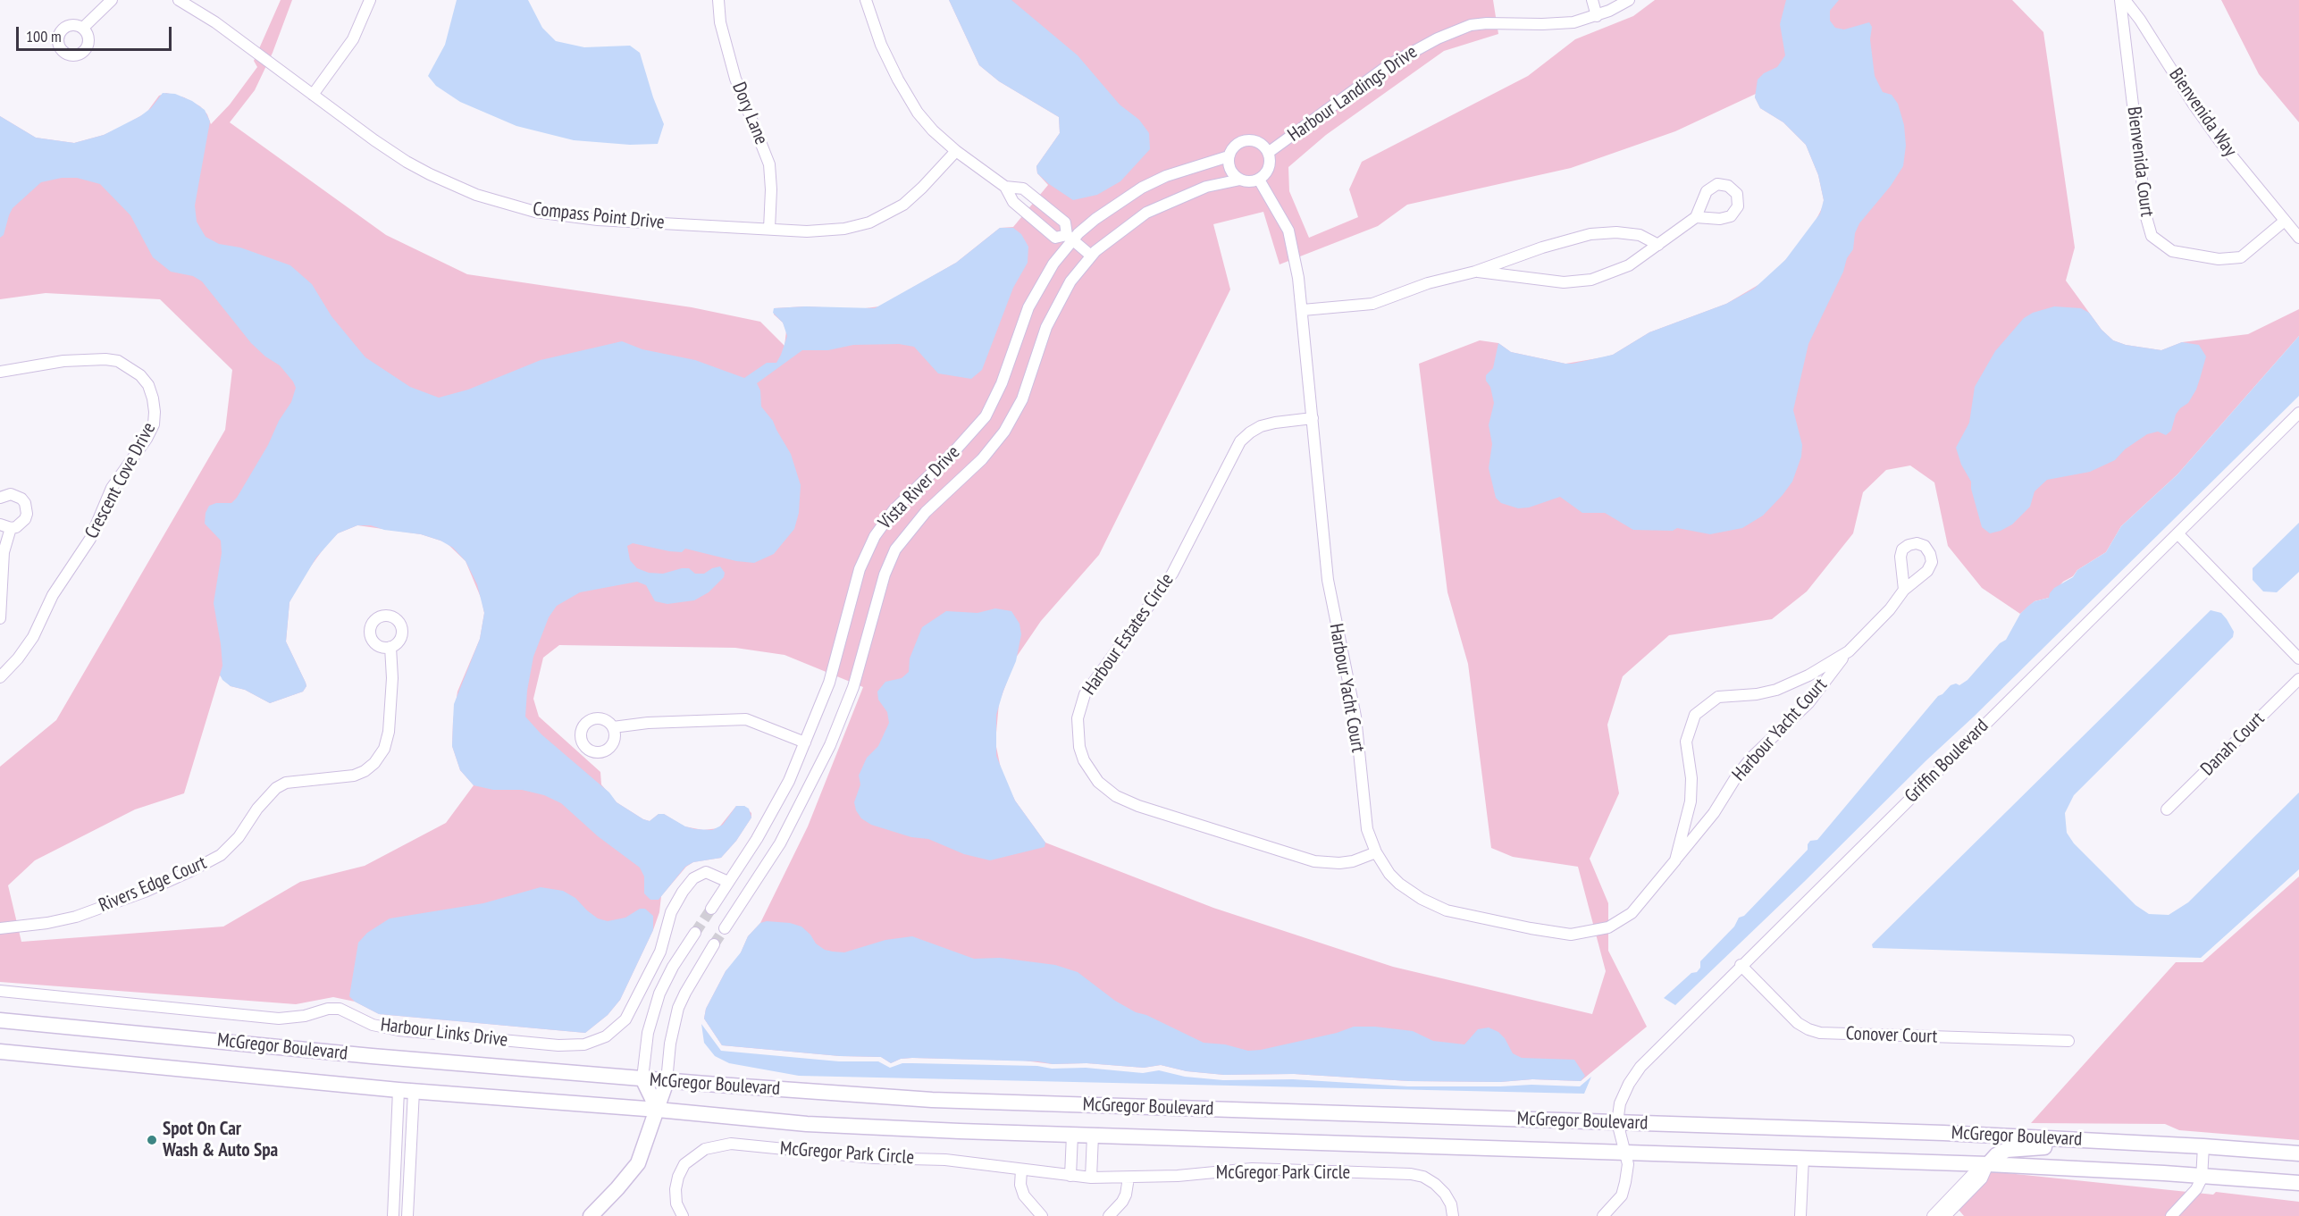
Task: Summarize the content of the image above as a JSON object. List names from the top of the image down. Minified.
{"streets":{"main road":["McGregor Boulevard"],"street":["Harbour Landings Drive","Bienvenida Way","Dory Lane","Bienvenida Court","Compass Point Drive","Crescent Cove Drive","Vista River Drive","Harbour Estates Circle","Harbour Yacht Court","Danah Court","Griffin Boulevard","Rivers Edge Court","Harbour Links Drive","Conover Court","McGregor Park Circle"]},"crossings":[["Harbour Landings Drive","Vista River Drive"],["Harbour Landings Drive","Harbour Yacht Court"],["Bienvenida Way","Bienvenida Court"],["Dory Lane","Compass Point Drive"],["Vista River Drive","Harbour Yacht Court"],["Vista River Drive","Harbour Links Drive"],["Harbour Estates Circle","Harbour Yacht Court"],["Griffin Boulevard","Conover Court"],["Griffin Boulevard","McGregor Boulevard"]],"places":["Spot On Car Wash & Auto Spa"],"scale_bar":"100 m"}
